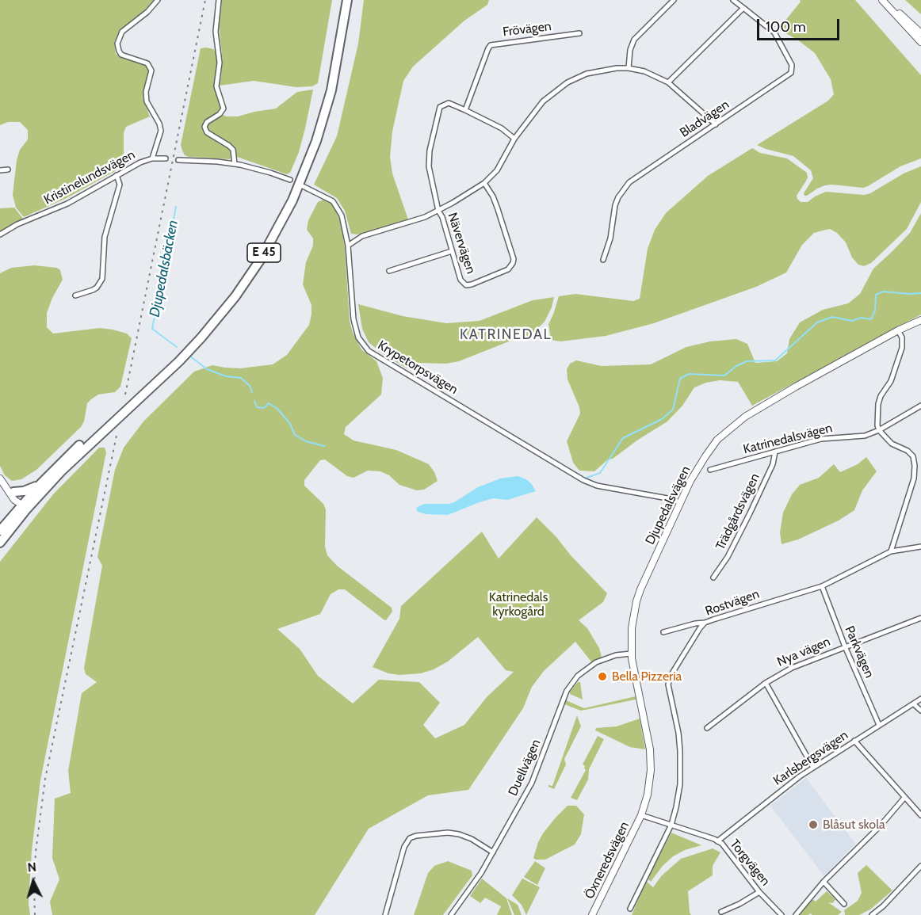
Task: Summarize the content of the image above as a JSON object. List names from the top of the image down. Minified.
{"streets":{"highway":["E 45"],"street":["Frövägen","Bladvägen","Kristinelundsvägen","Nävervägen","Krypetorpsvägen","Katrinedalsvägen","Djupedalsvägen","Trädgårdsvägen","Rostvägen","Nya vägen","Parkvägen","Karlsbergsvägen","Duellvägen","Öxneredsvägen","Torgvägen"]},"crossings":[["Frövägen","Nävervägen"],["Krypetorpsvägen","Djupedalsvägen"],["Katrinedalsvägen","Trädgårdsvägen"],["Djupedalsvägen","Duellvägen"],["Djupedalsvägen","Öxneredsvägen"],["Djupedalsvägen","Torgvägen"],["Rostvägen","Parkvägen"],["Rostvägen","Torgvägen"],["Nya vägen","Parkvägen"],["Parkvägen","Karlsbergsvägen"],["Karlsbergsvägen","Torgvägen"],["Öxneredsvägen","Torgvägen"]],"districts":["KATRINEDAL"],"water":["Djupedalsbäcken"],"parks":["Katrinedals kyrkogård"],"places":["Bella Pizzeria","Blåsut skola"],"scale_bar":"100 m","north":"top"}
